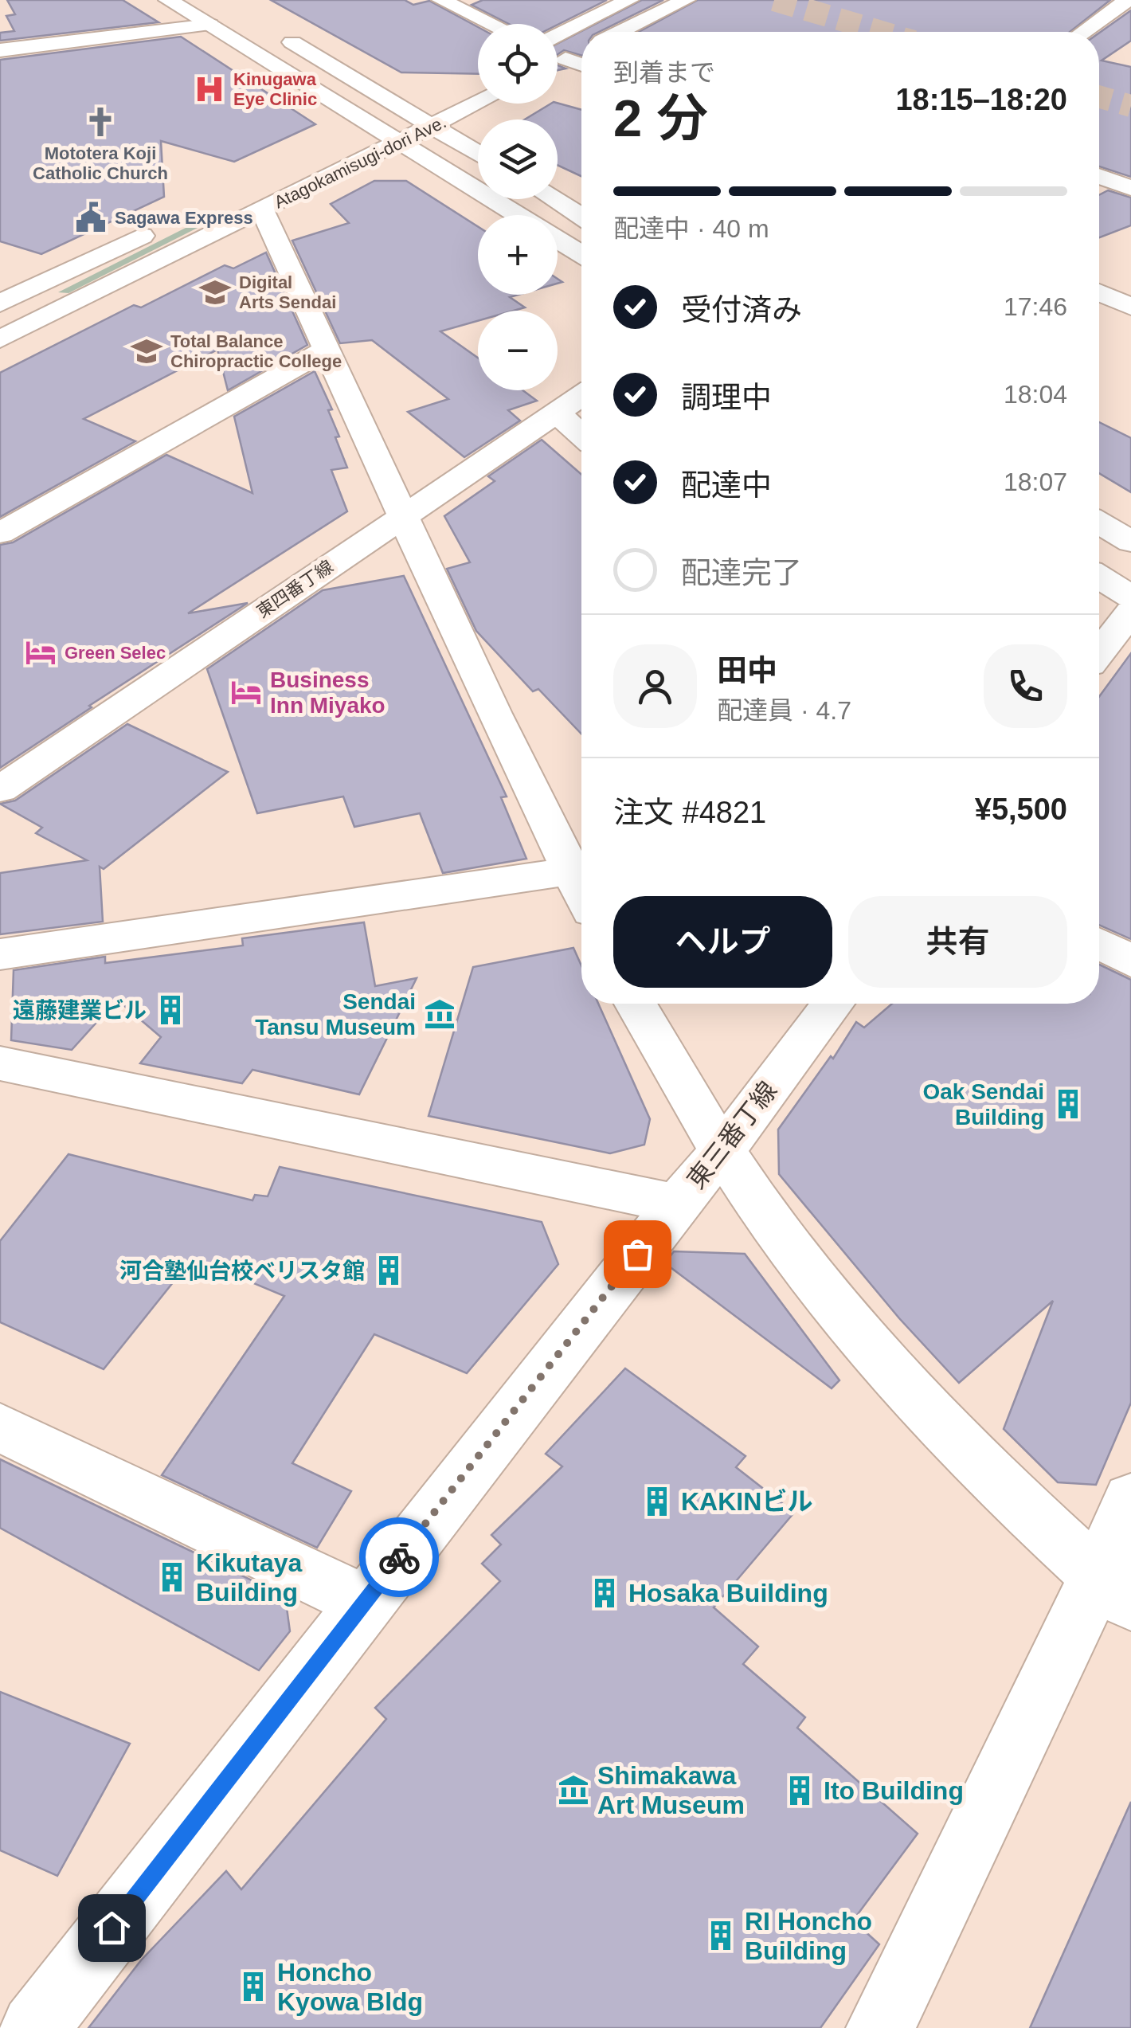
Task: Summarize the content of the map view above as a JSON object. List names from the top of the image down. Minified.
{"streets":{"street":["Atagokamisugi-dori Ave.","東四番丁線","東三番丁線"]},"places":{"hospital":["Kinugawa Eye Clinic"],"church":["Mototera Koji Catholic Church"],"public building":["Sagawa Express"],"school or university":["Digital Arts Sendai","Total Balance Chiropractic College"],"hotel":["Green Selec","Business Inn Miyako"],"building":["遠藤建業ビル","Oak Sendai Building","河合塾仙台校ベリスタ館","KAKINビル","Kikutaya Building","Hosaka Building","Ito Building","RI Honcho Building","Honcho Kyowa Bldg"],"museum":["Sendai Tansu Museum","Shimakawa Art Museum"]},"page":{"map_buttons":["+","−"],"heading":["2 分","到着まで","18:15–18:20"],"panel":["田中","配達員 · 4.7","注文 #4821","¥5,500"],"bar":"配達中 · 40 m","list":[["受付済み","17:46"],["調理中","18:04"],["配達中","18:07"],"配達完了"],"buttons":["ヘルプ","共有"]}}
